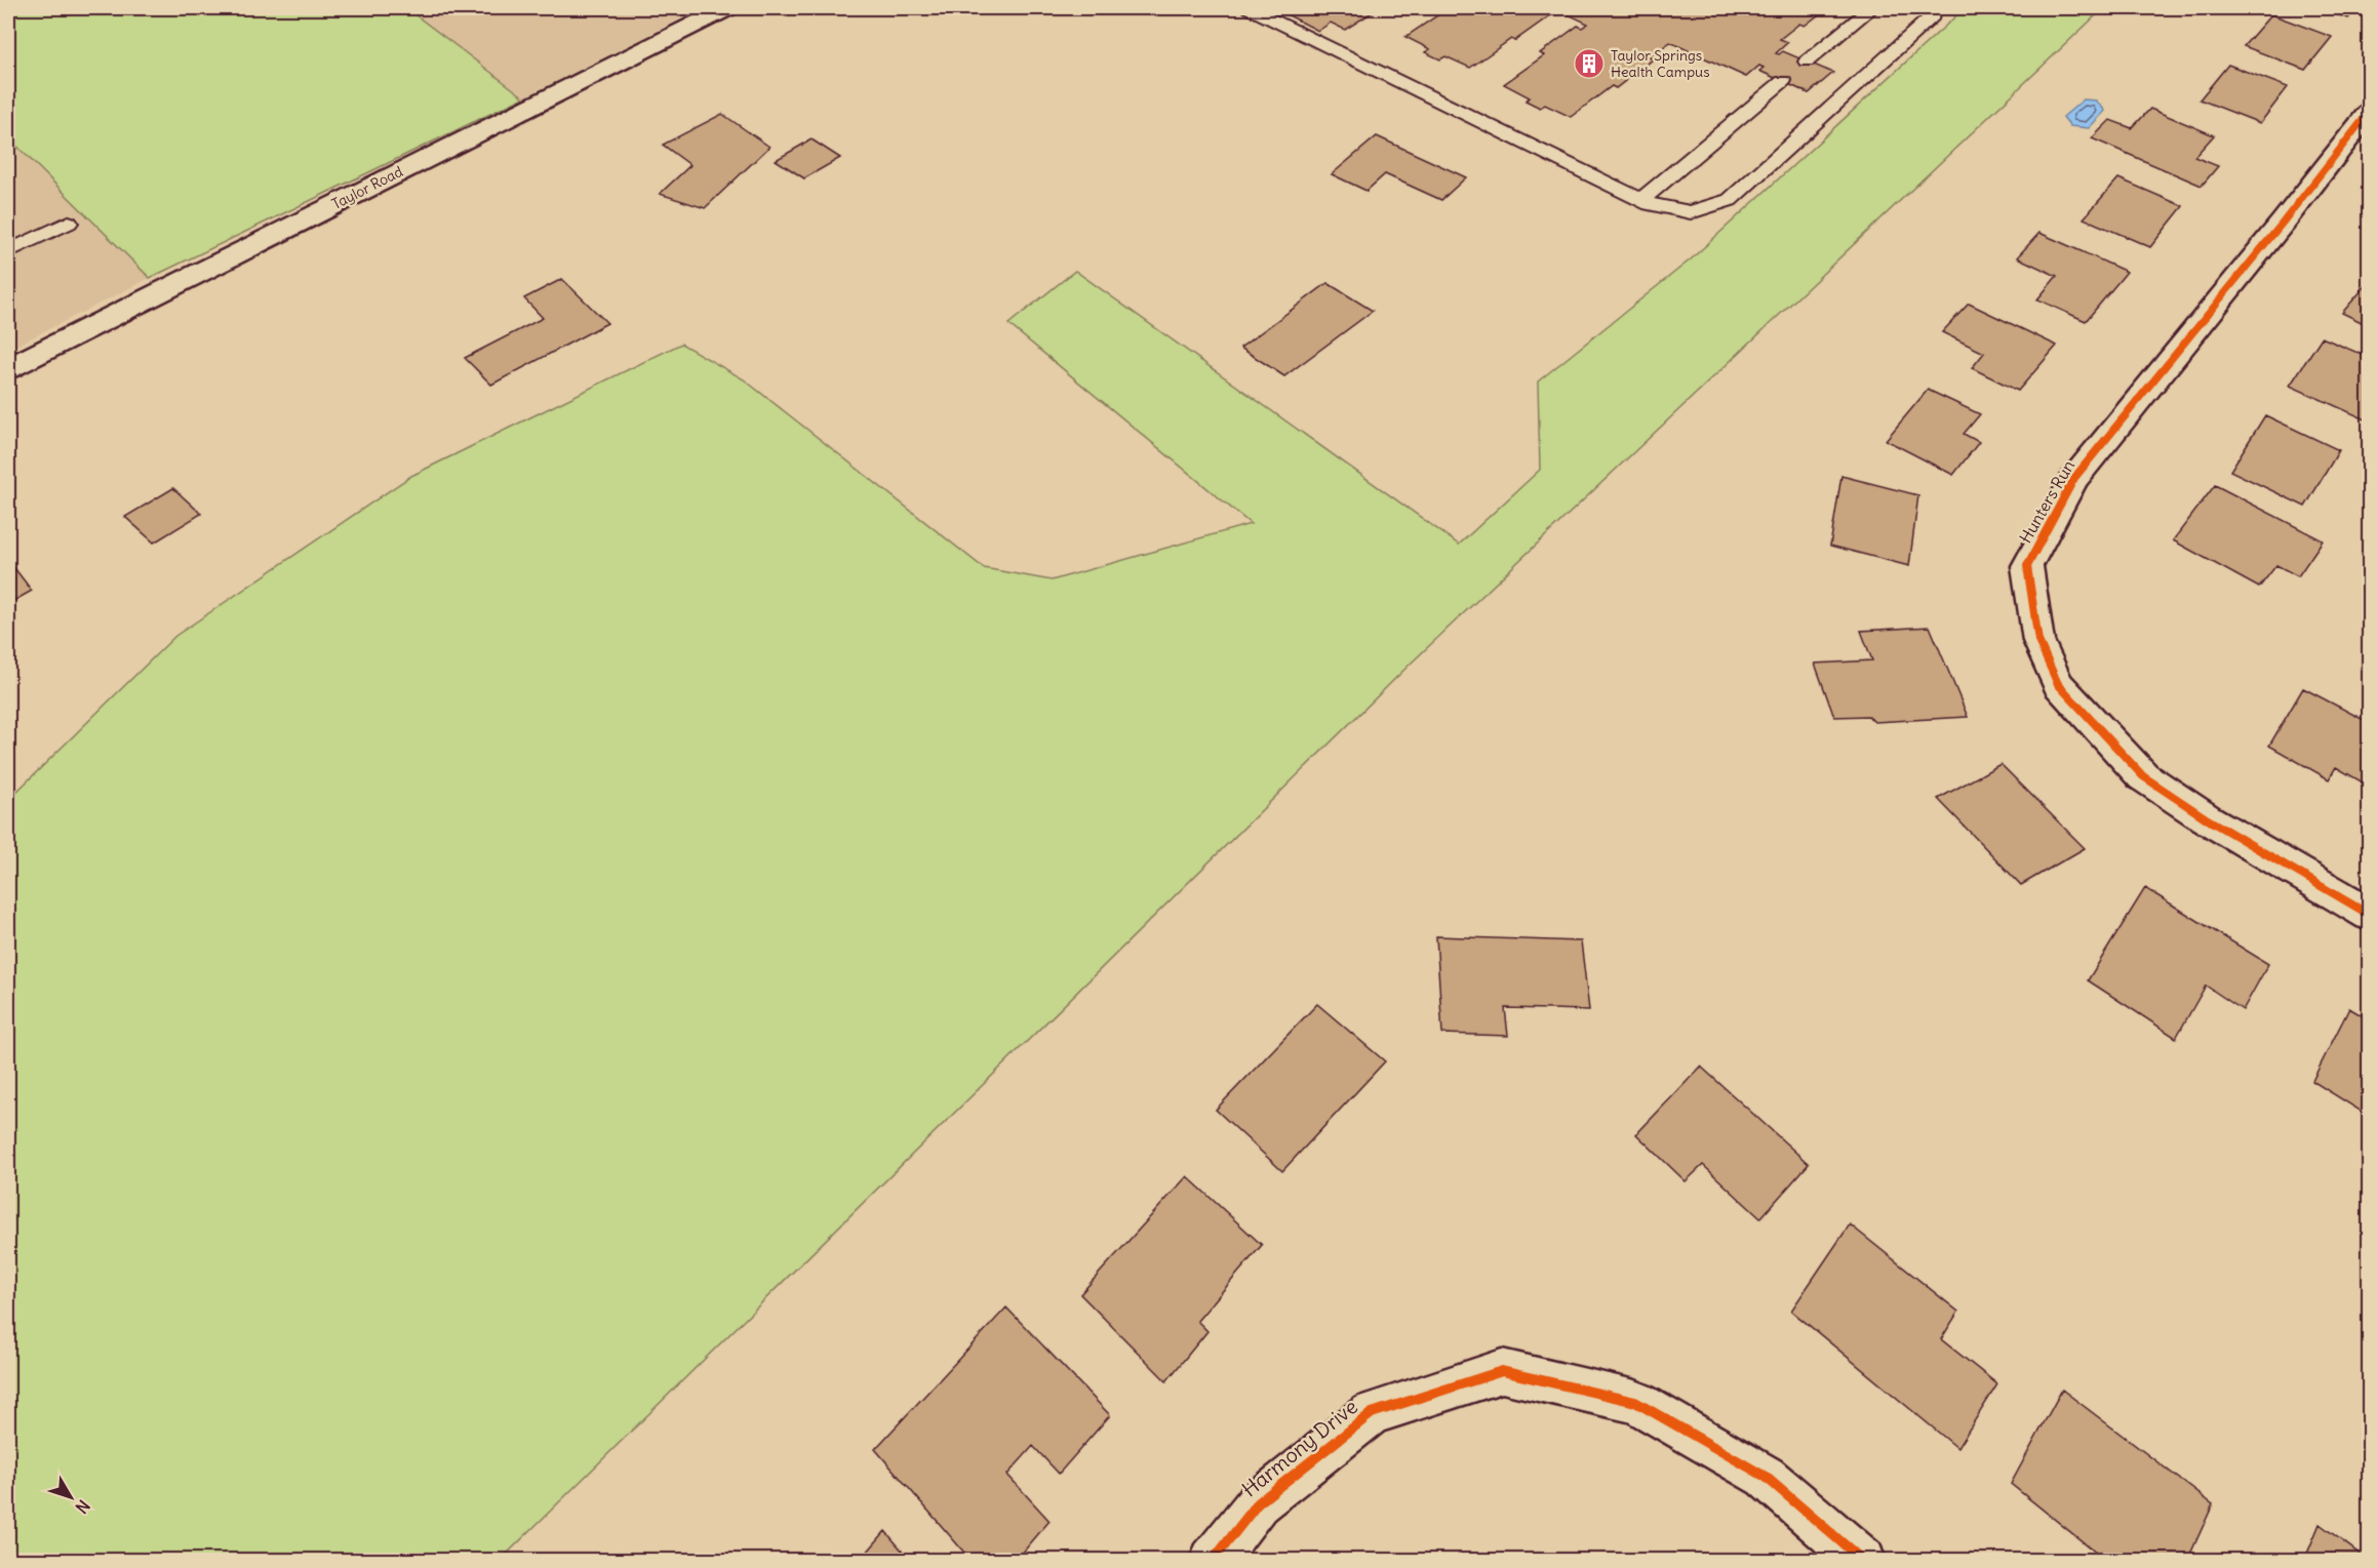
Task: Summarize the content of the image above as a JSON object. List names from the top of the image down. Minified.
{"streets":{"street":["Taylor Road","Hunters Run","Harmony Drive"]},"places":{"building":["Taylor Springs Health Campus"]},"north":"bottom right"}
